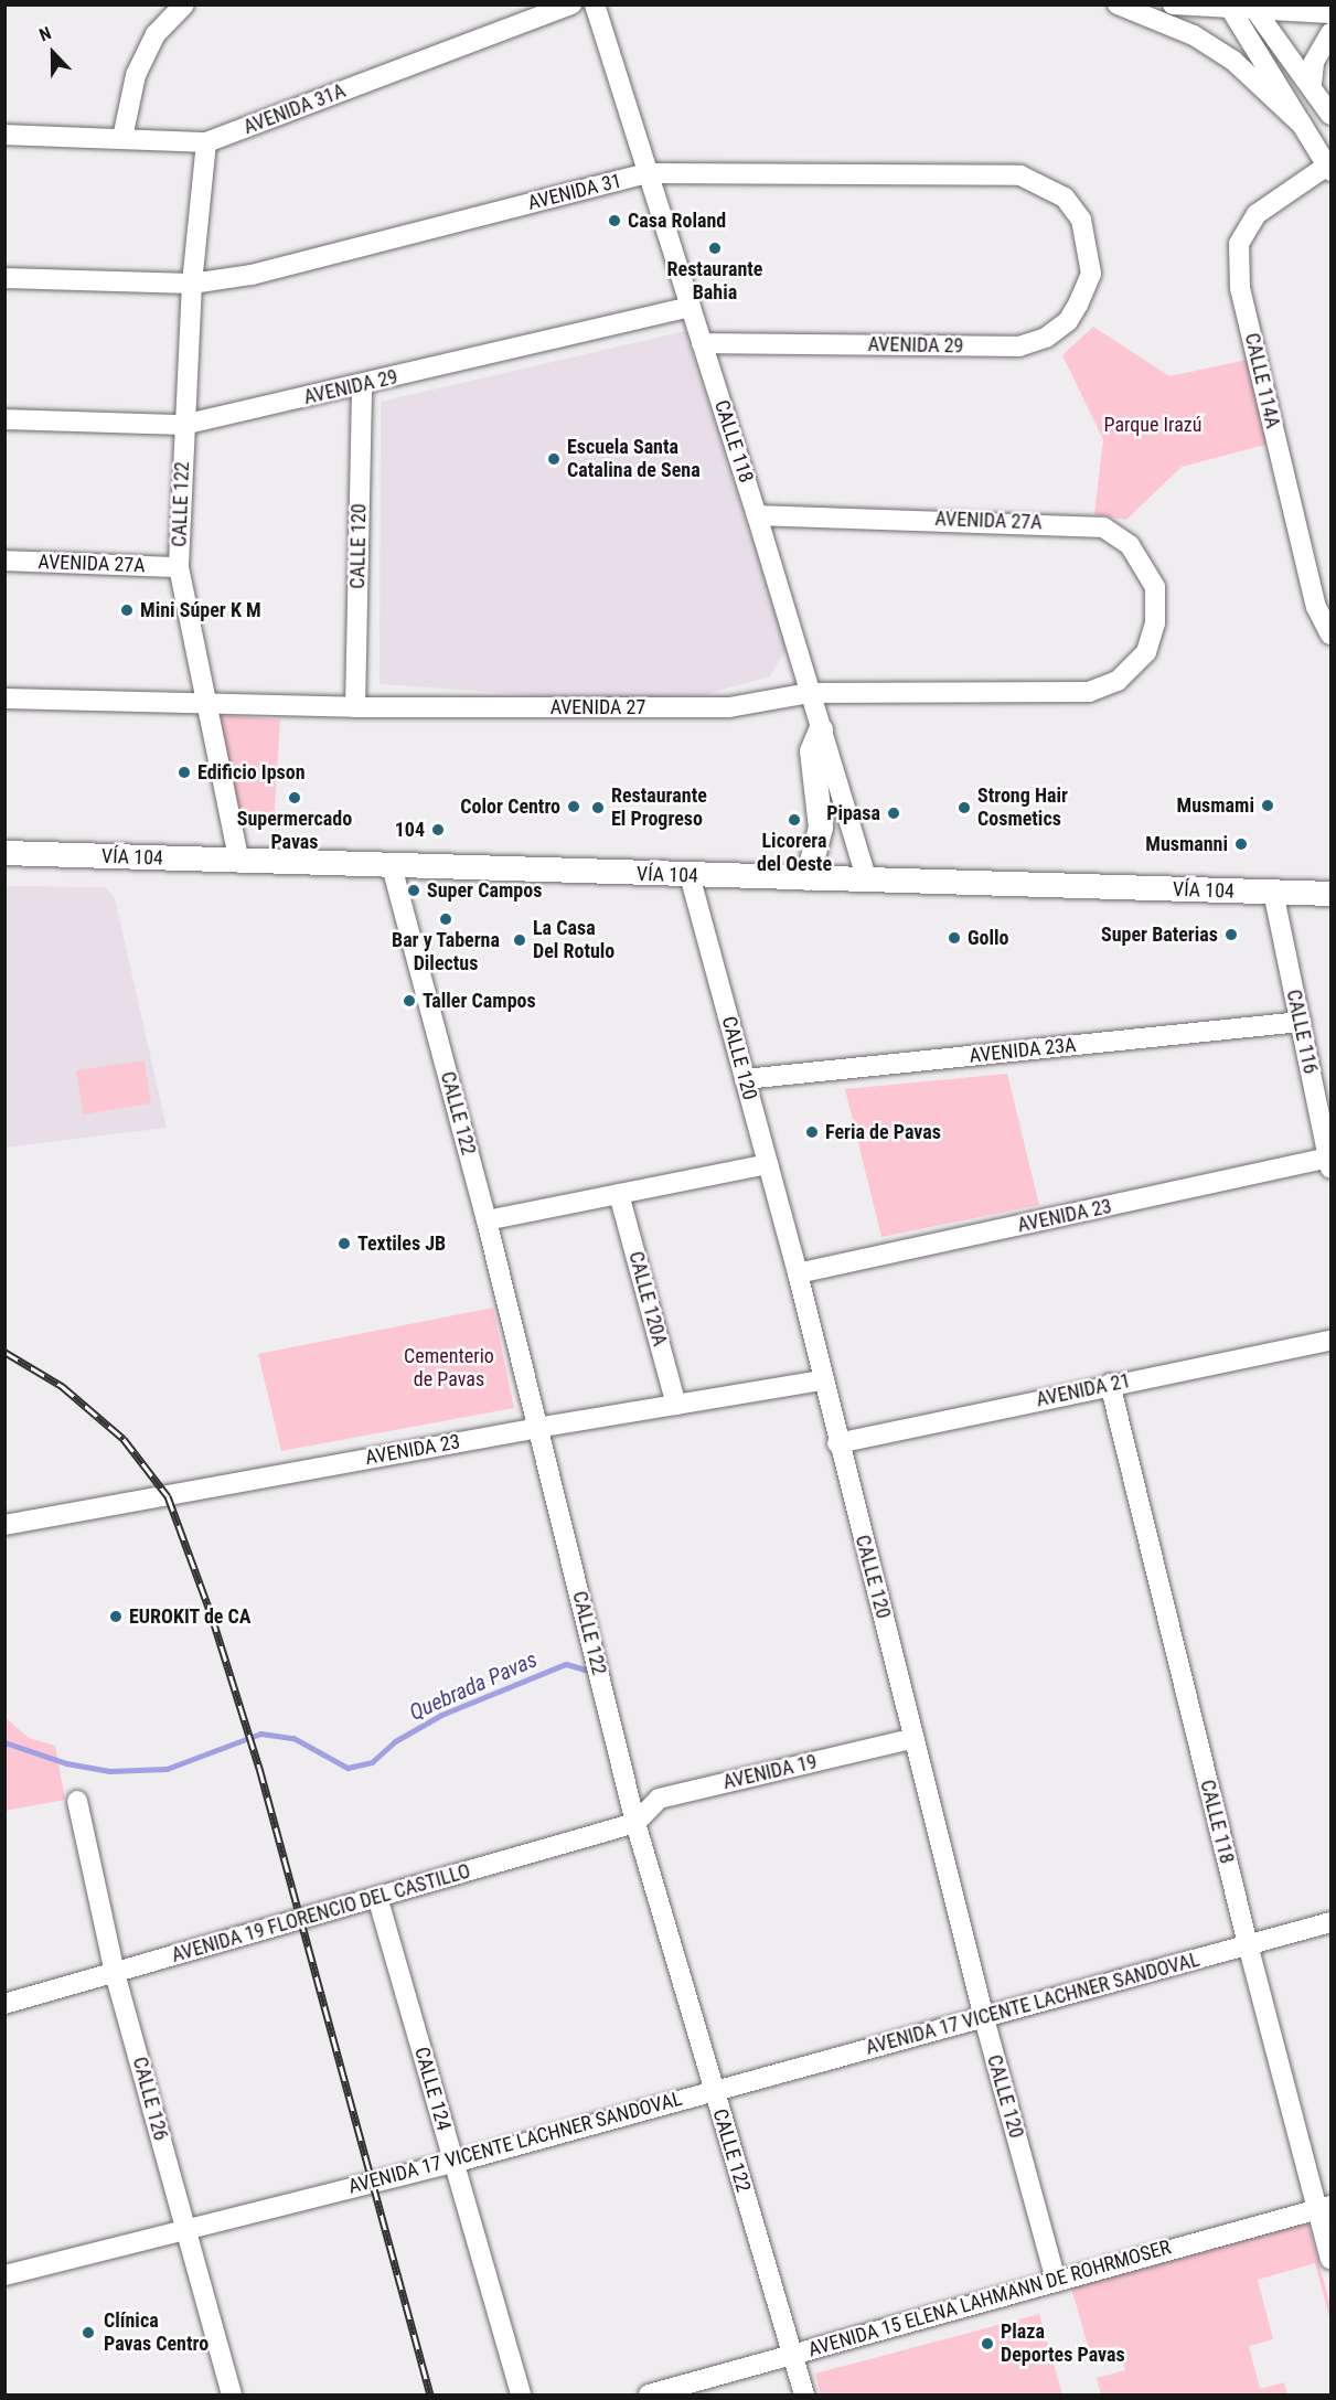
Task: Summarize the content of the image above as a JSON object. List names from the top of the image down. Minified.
{"streets":{"main road":["VÍA 104"],"street":["AVENIDA 31A","AVENIDA 31","AVENIDA 29","CALLE 114A","CALLE 118","CALLE 122","AVENIDA 27A","CALLE 120","AVENIDA 27","CALLE 116","AVENIDA 23A","AVENIDA 23","CALLE 120A","AVENIDA 21","AVENIDA 19","AVENIDA 19 FLORENCIO DEL CASTILLO","AVENIDA 17 VICENTE LACHNER SANDOVAL","CALLE 124","CALLE 126","AVENIDA 15 ELENA LAHMANN DE ROHRMOSER"]},"crossings":[["AVENIDA 31A","CALLE 122"],["AVENIDA 31","AVENIDA 29"],["AVENIDA 31","CALLE 118"],["AVENIDA 31","CALLE 122"],["AVENIDA 29","CALLE 118"],["AVENIDA 29","CALLE 122"],["AVENIDA 29","CALLE 120"],["CALLE 118","AVENIDA 27A"],["CALLE 118","AVENIDA 27"],["CALLE 118","VÍA 104"],["CALLE 118","AVENIDA 21"],["CALLE 118","AVENIDA 17 VICENTE LACHNER SANDOVAL"],["CALLE 118","AVENIDA 15 ELENA LAHMANN DE ROHRMOSER"],["CALLE 122","AVENIDA 27A"],["CALLE 122","AVENIDA 27"],["CALLE 122","VÍA 104"],["CALLE 122","AVENIDA 23"],["CALLE 122","AVENIDA 19"],["CALLE 122","AVENIDA 19 FLORENCIO DEL CASTILLO"],["CALLE 122","AVENIDA 17 VICENTE LACHNER SANDOVAL"],["CALLE 122","AVENIDA 15 ELENA LAHMANN DE ROHRMOSER"],["AVENIDA 27A","AVENIDA 27"],["CALLE 120","AVENIDA 27"],["CALLE 120","VÍA 104"],["CALLE 120","AVENIDA 23A"],["CALLE 120","AVENIDA 23"],["CALLE 120","AVENIDA 21"],["CALLE 120","AVENIDA 19"],["CALLE 120","AVENIDA 17 VICENTE LACHNER SANDOVAL"],["CALLE 120","AVENIDA 15 ELENA LAHMANN DE ROHRMOSER"],["VÍA 104","CALLE 116"],["CALLE 116","AVENIDA 23A"],["CALLE 116","AVENIDA 23"],["AVENIDA 23","CALLE 120A"],["AVENIDA 19","AVENIDA 19 FLORENCIO DEL CASTILLO"],["AVENIDA 19 FLORENCIO DEL CASTILLO","CALLE 124"],["AVENIDA 19 FLORENCIO DEL CASTILLO","CALLE 126"],["AVENIDA 17 VICENTE LACHNER SANDOVAL","CALLE 124"],["AVENIDA 17 VICENTE LACHNER SANDOVAL","CALLE 126"]],"water":["Quebrada Pavas"],"parks":["Parque Irazú","Cementerio de Pavas"],"places":["Casa Roland","Restaurante Bahia","Escuela Santa Catalina de Sena","Mini Súper K M","Edificio Ipson","Supermercado Pavas","Musmami","Color Centro","Restaurante El Progreso","Strong Hair Cosmetics","Pipasa","Licorera del Oeste","104","Musmanni","Super Campos","Bar y Taberna Dilectus","Super Baterias","Gollo","La Casa Del Rotulo","Taller Campos","Feria de Pavas","Textiles JB","EUROKIT de CA","Clínica Pavas Centro","Plaza Deportes Pavas"],"north":"top"}
